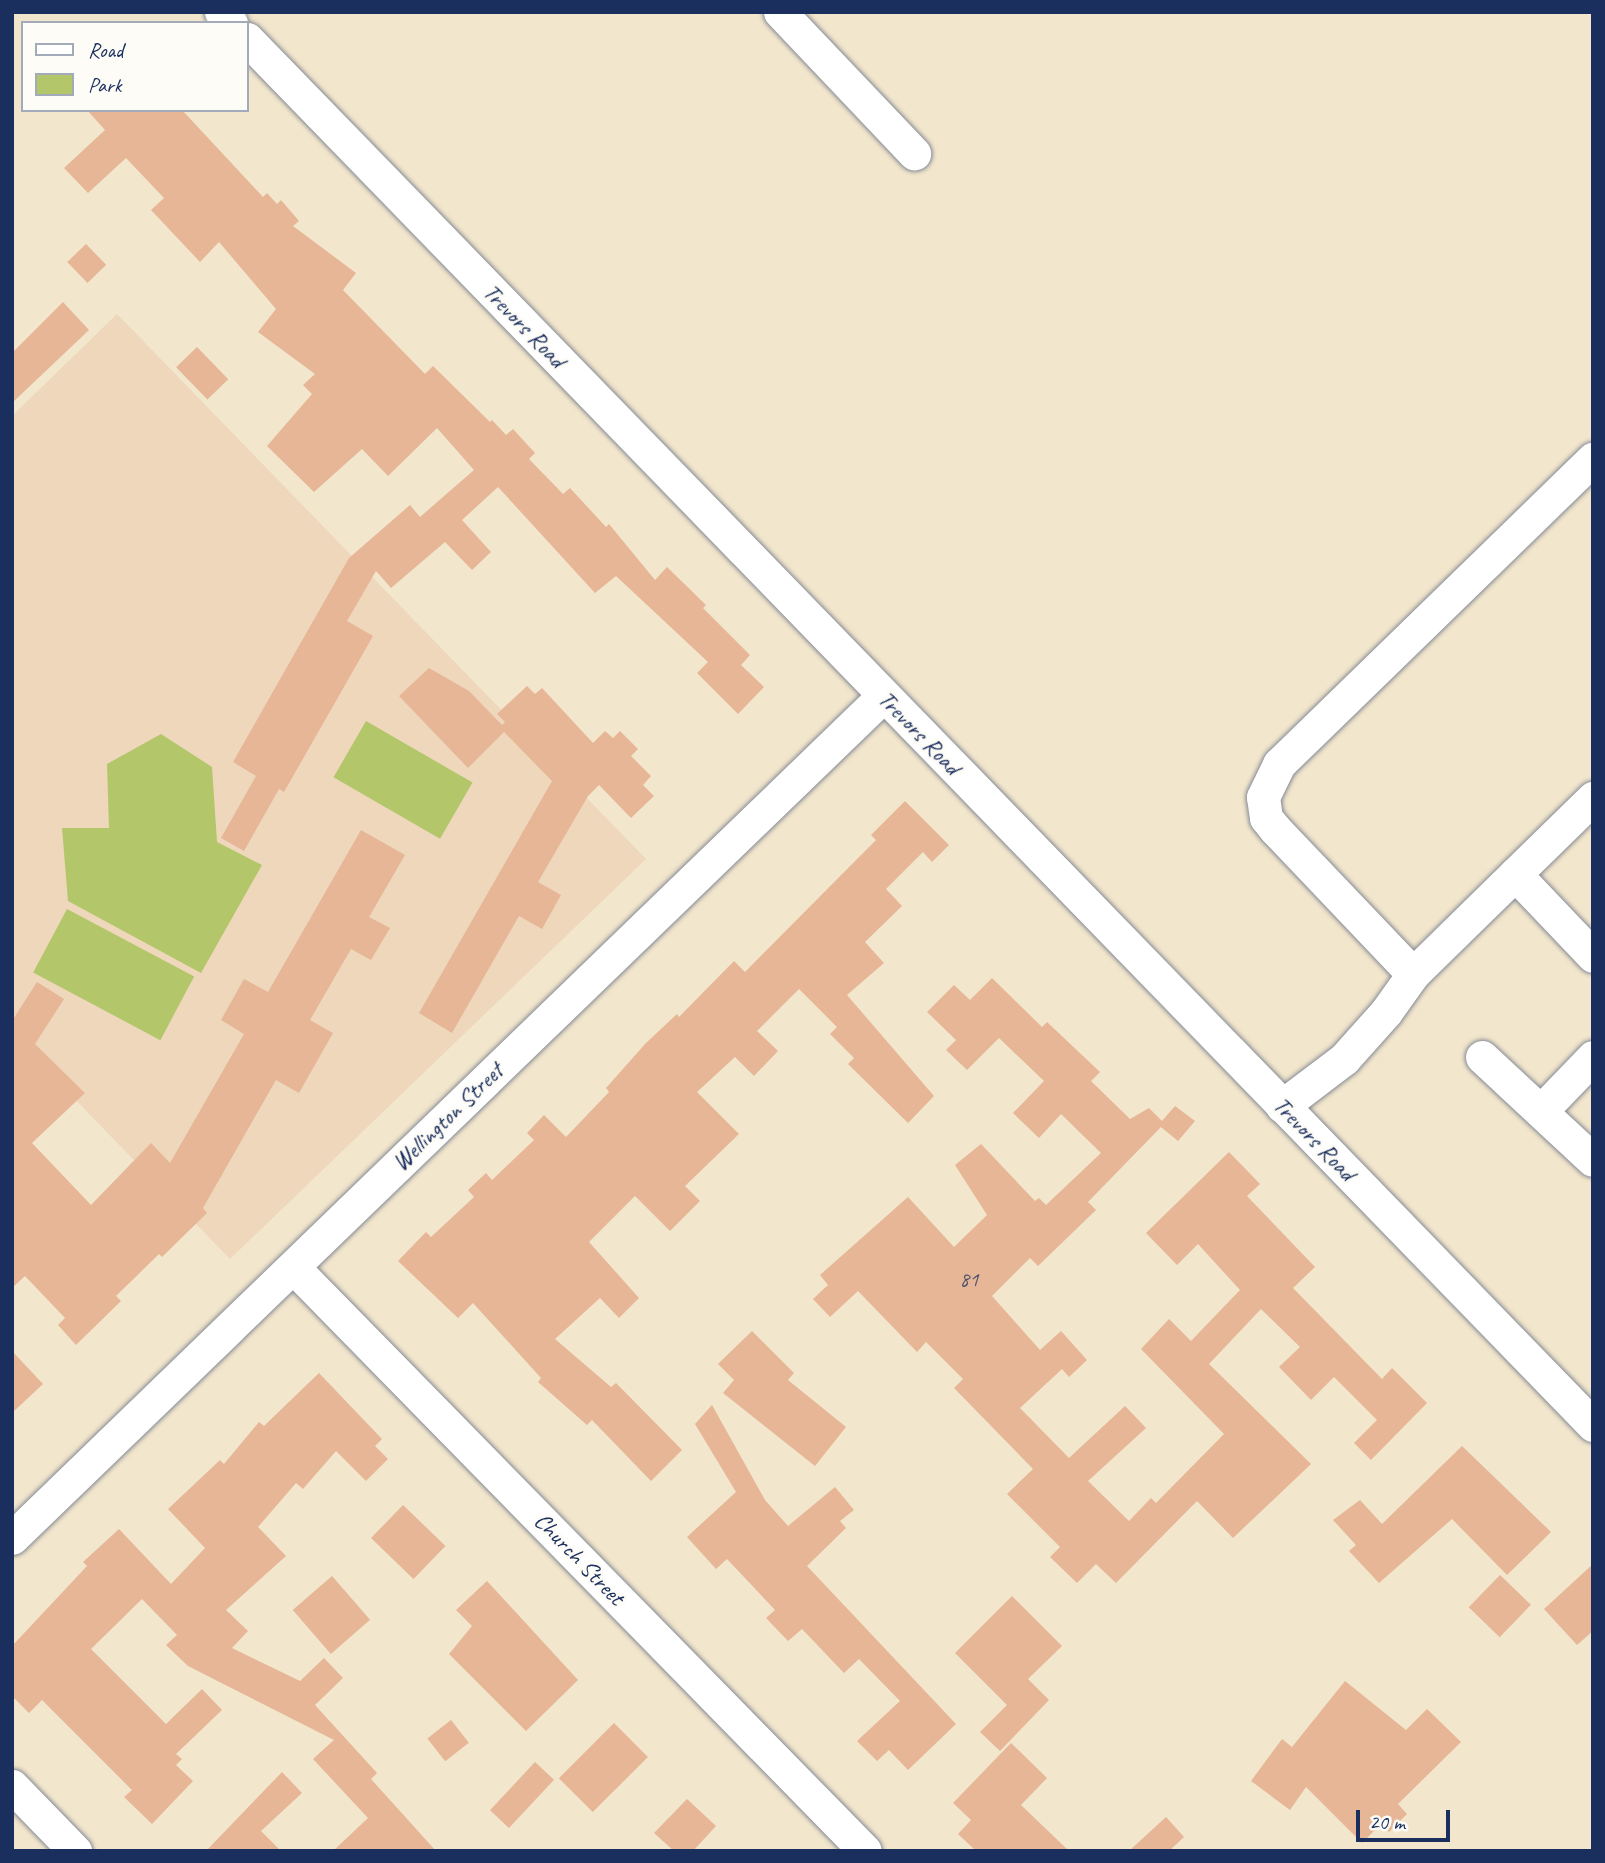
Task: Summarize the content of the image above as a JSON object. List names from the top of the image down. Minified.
{"streets":{"street":["Trevors Road","Wellington Street","Church Street"]},"crossings":[["Trevors Road","Wellington Street"],["Wellington Street","Church Street"]],"house_numbers":["81"],"legend":["Road","Park"],"scale_bar":"20 m"}
